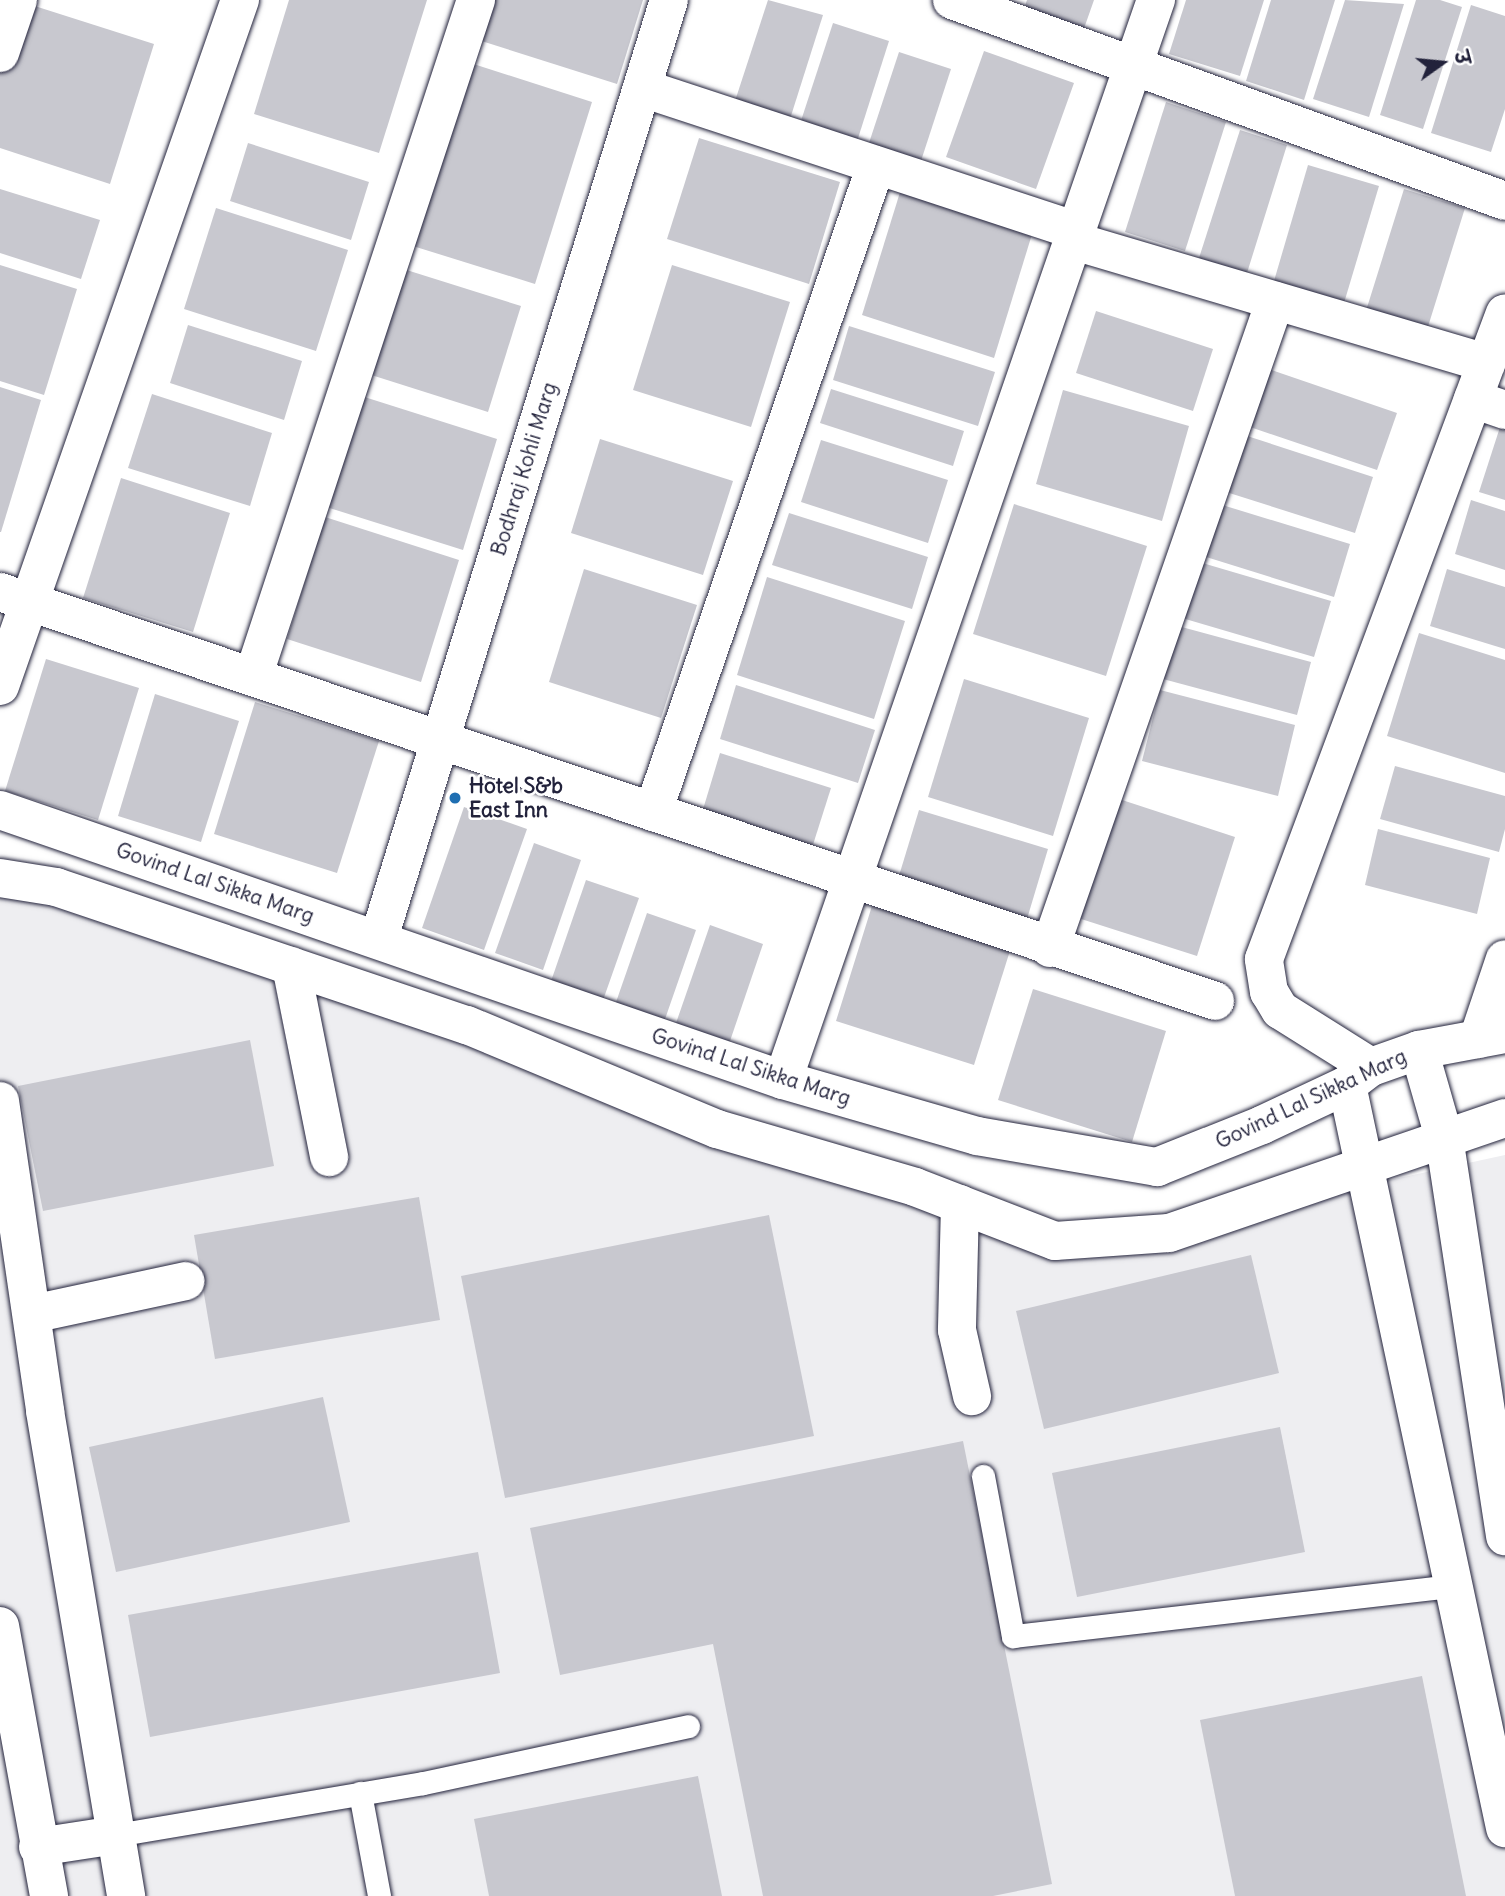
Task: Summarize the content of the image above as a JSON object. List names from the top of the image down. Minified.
{"streets":{"street":["Bodhraj Kohli Marg","Govind Lal Sikka Marg"]},"crossings":[["Bodhraj Kohli Marg","Govind Lal Sikka Marg"]],"places":["Hotel S&b East Inn"],"north":"right"}
